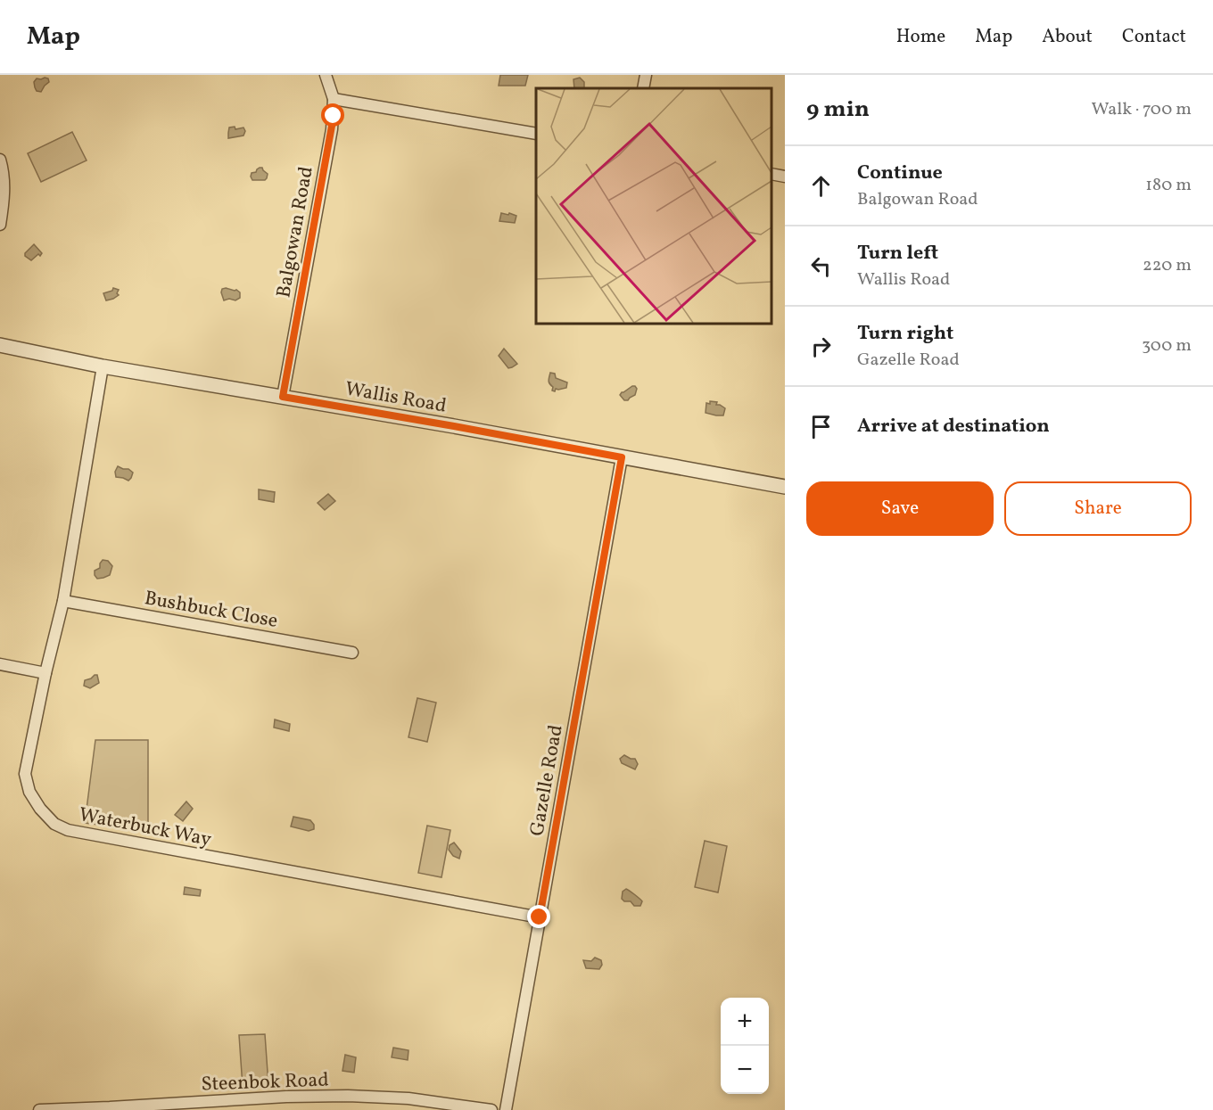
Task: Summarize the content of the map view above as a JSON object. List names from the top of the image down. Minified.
{"streets":{"street":["Balgowan Road","Wallis Road","Bushbuck Close","Gazelle Road","Waterbuck Way","Steenbok Road"]},"crossings":[["Balgowan Road","Wallis Road"],["Wallis Road","Gazelle Road"],["Wallis Road","Waterbuck Way"],["Bushbuck Close","Waterbuck Way"],["Gazelle Road","Waterbuck Way"]],"page":{"header":"Map","nav":["Home","Map","About","Contact"],"heading":["9 min","Walk · 700 m"],"list":[["Continue","Balgowan Road","180 m"],["Turn left","Wallis Road","220 m"],["Turn right","Gazelle Road","300 m"],"Arrive at destination"],"buttons":["Save","Share"],"map_buttons":["+","−"]}}
